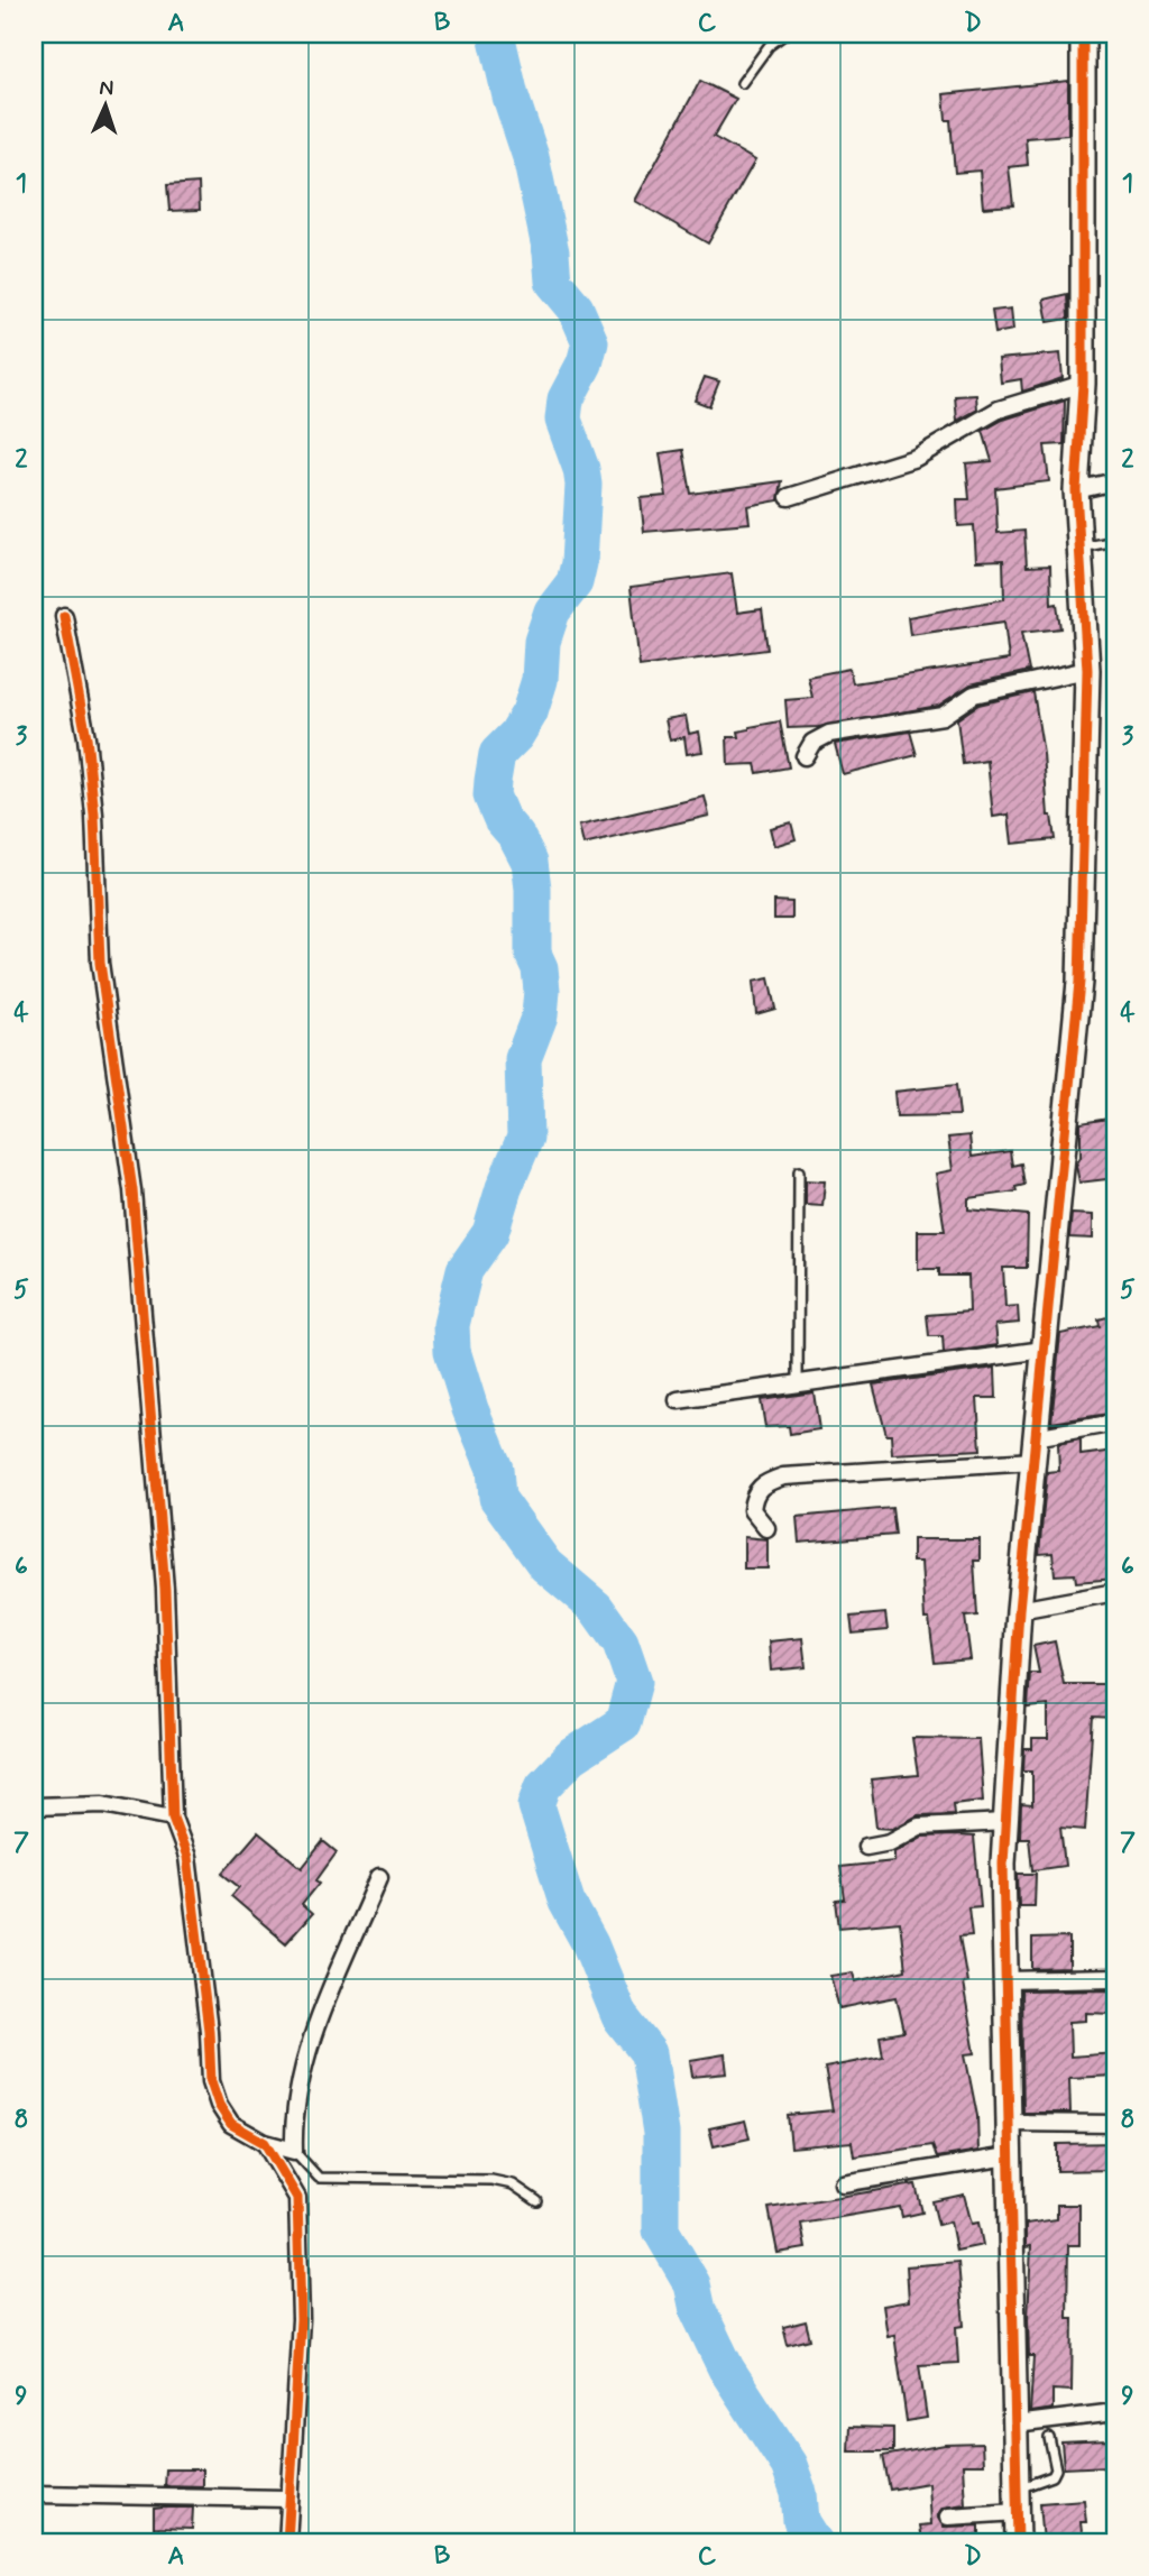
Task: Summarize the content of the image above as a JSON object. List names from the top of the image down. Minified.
{"north":"top","grid":{"columns":["A","B","C","D"],"rows":["1","2","3","4","5","6","7","8","9"]}}
